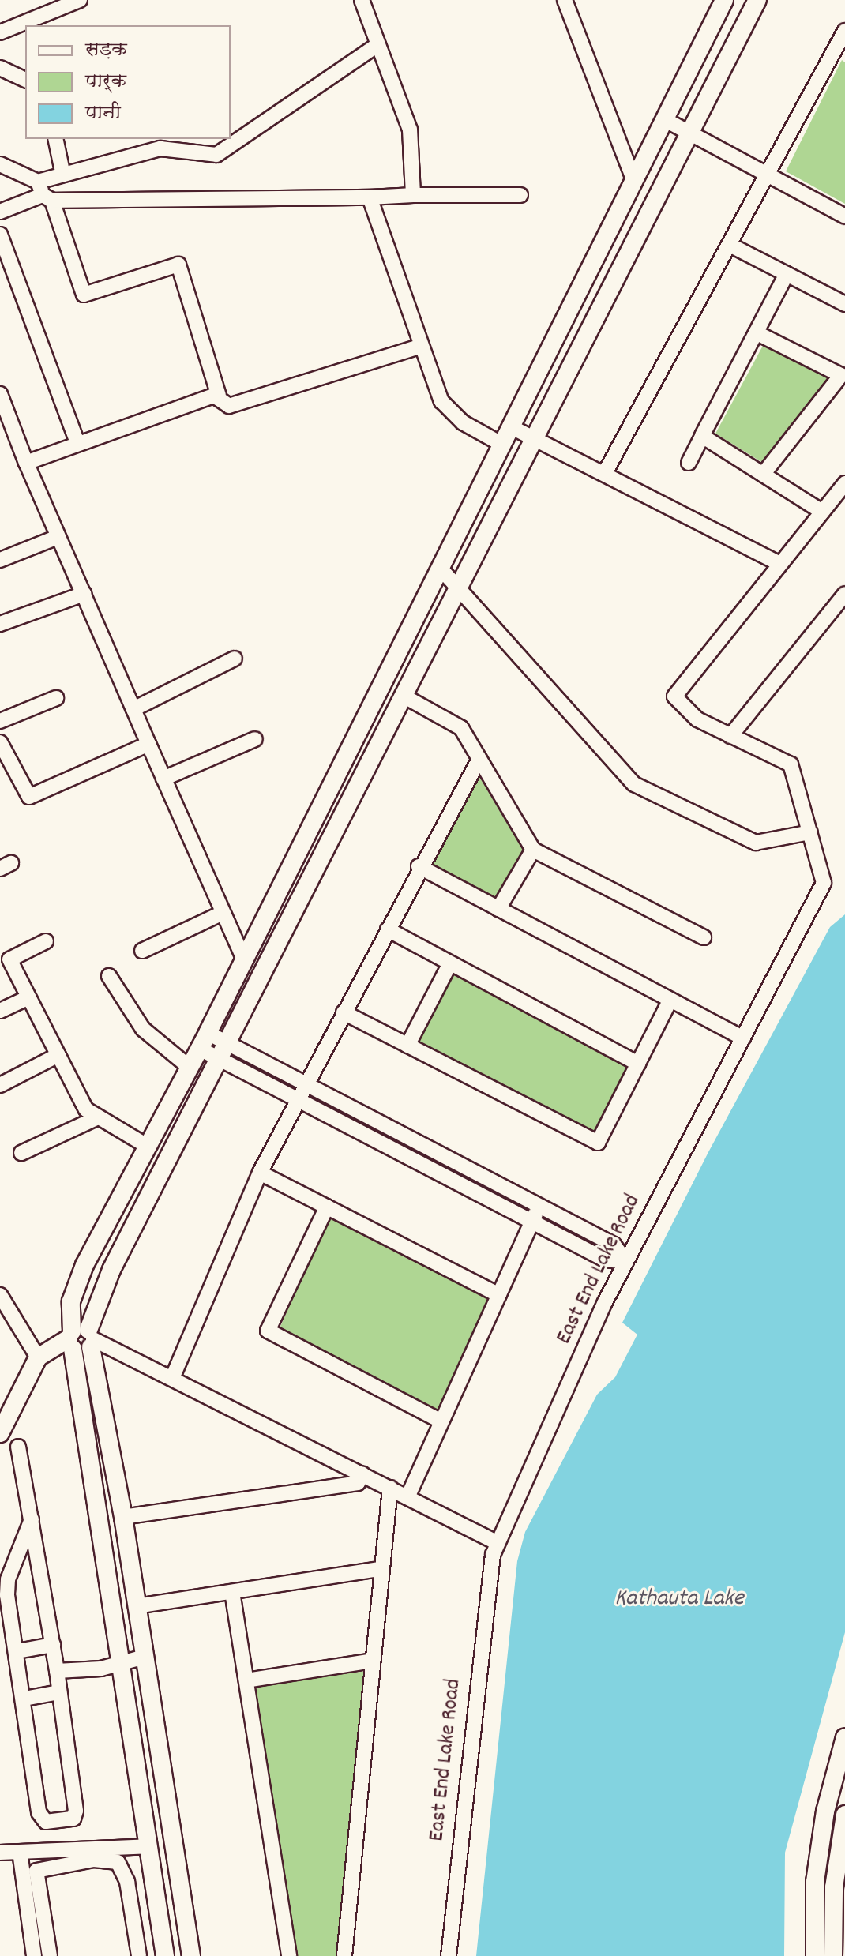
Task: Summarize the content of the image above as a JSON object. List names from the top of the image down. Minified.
{"streets":{"street":["East End Lake Road"]},"water":["Kathauta Lake"],"legend":["सड़क","पार्क","पानी"]}
